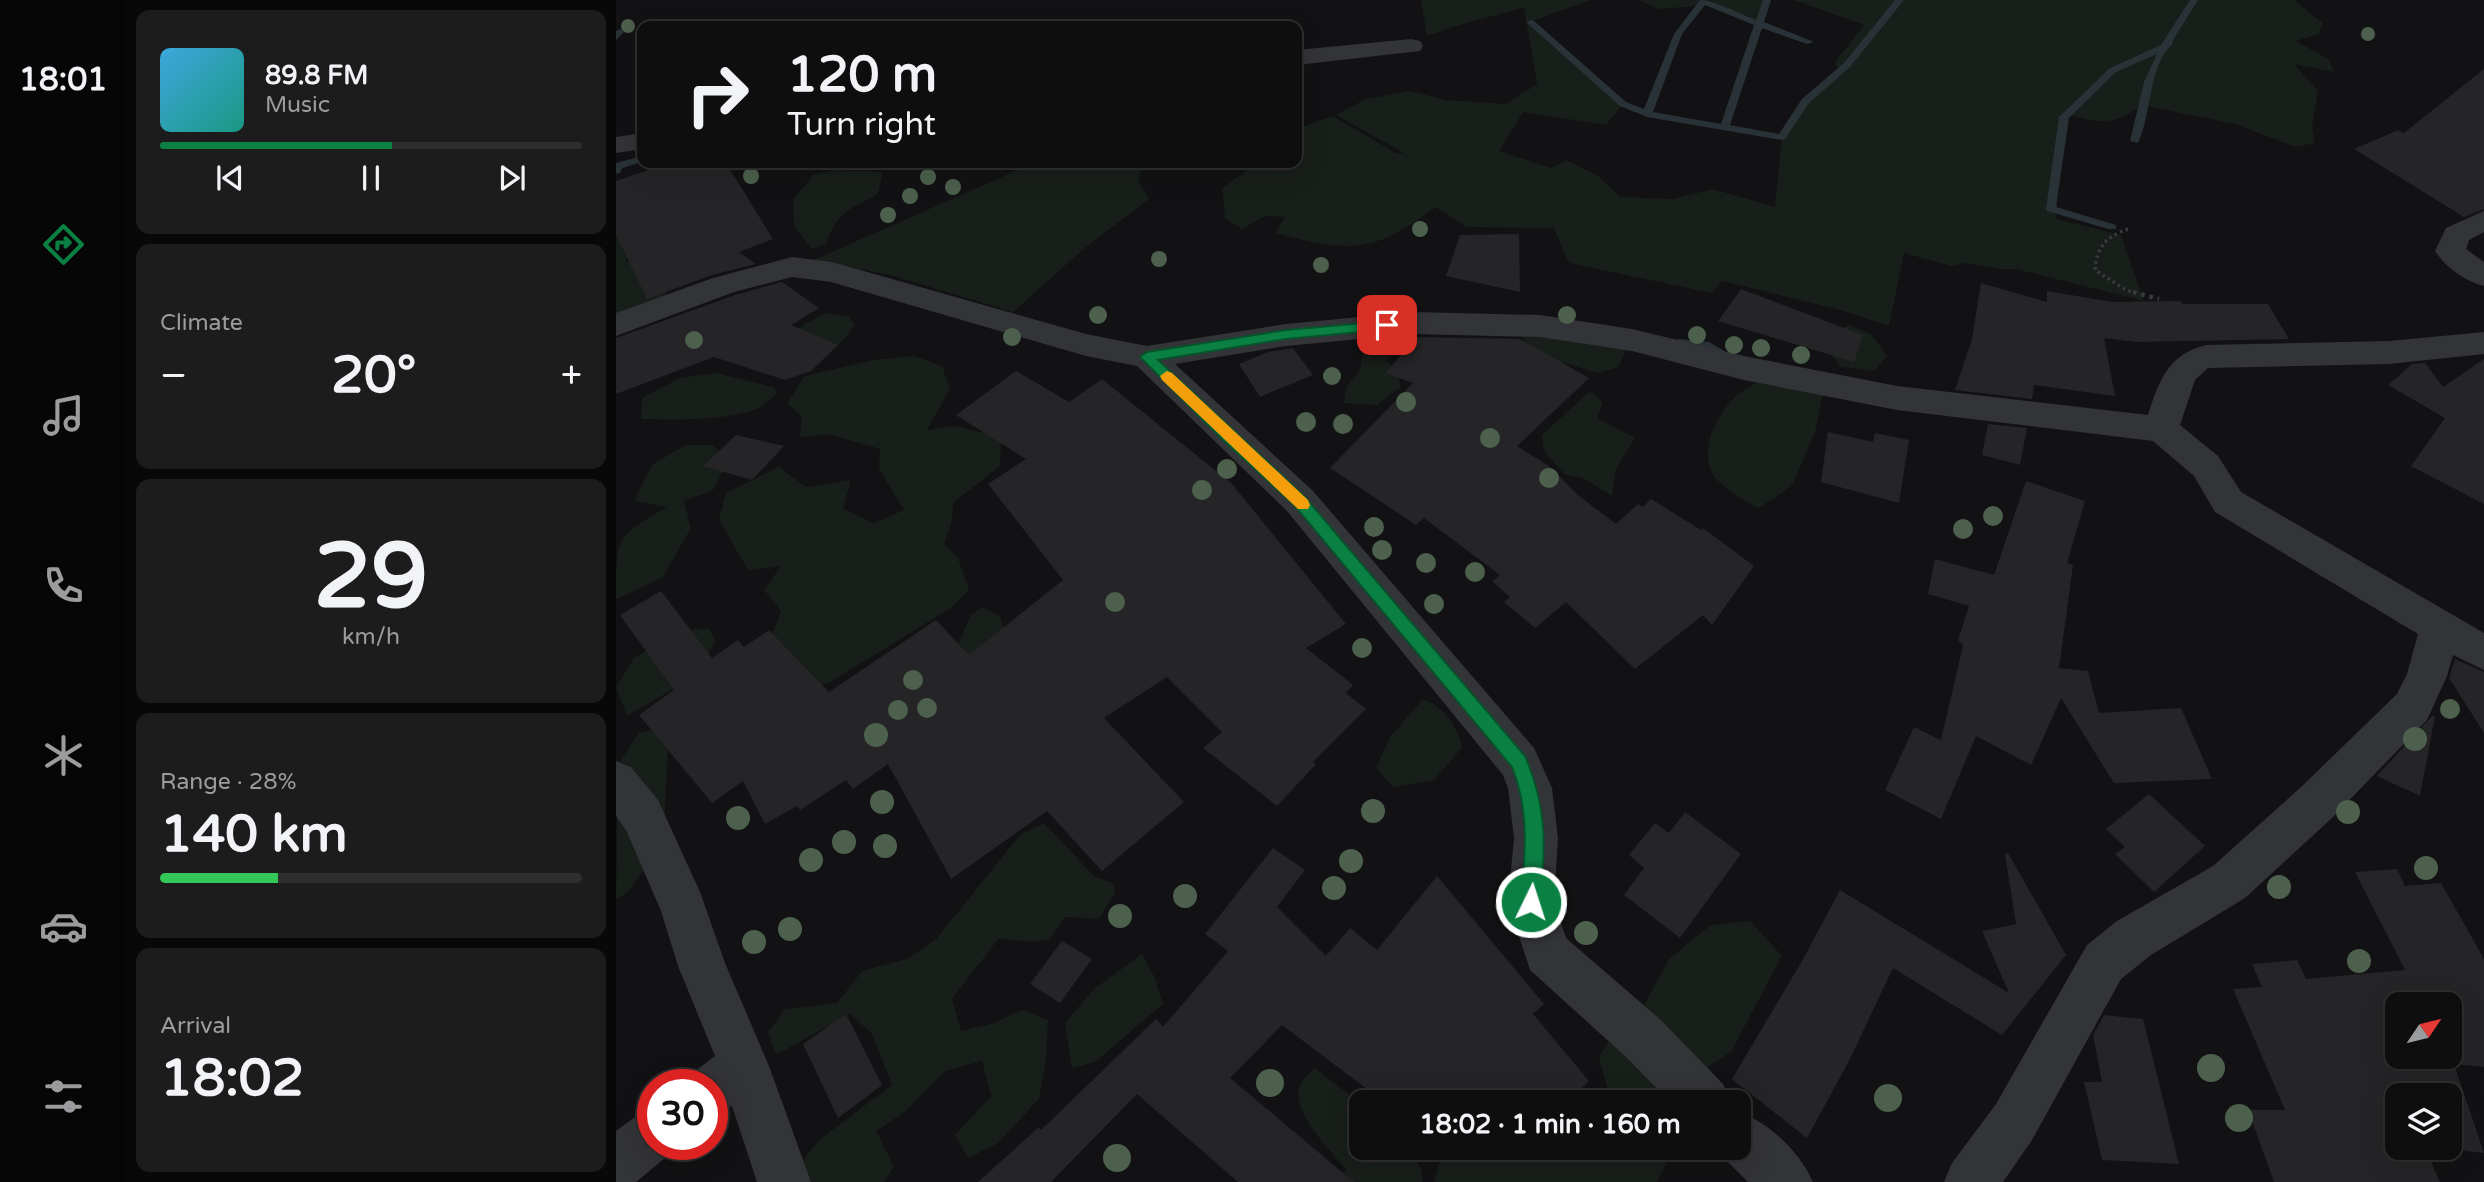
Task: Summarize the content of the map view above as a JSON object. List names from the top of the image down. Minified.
{"north":"top right","page":{"tabs":"18:01","turn":["120 m","Turn right"],"song":["89.8 FM","Music"],"tile":["Climate",["29","km/h"],["Range · 28%","140 km"],["Arrival","18:02"]],"heat":["−","20°","+"],"limit":"30","trip":"18:02 · 1 min · 160 m"}}
